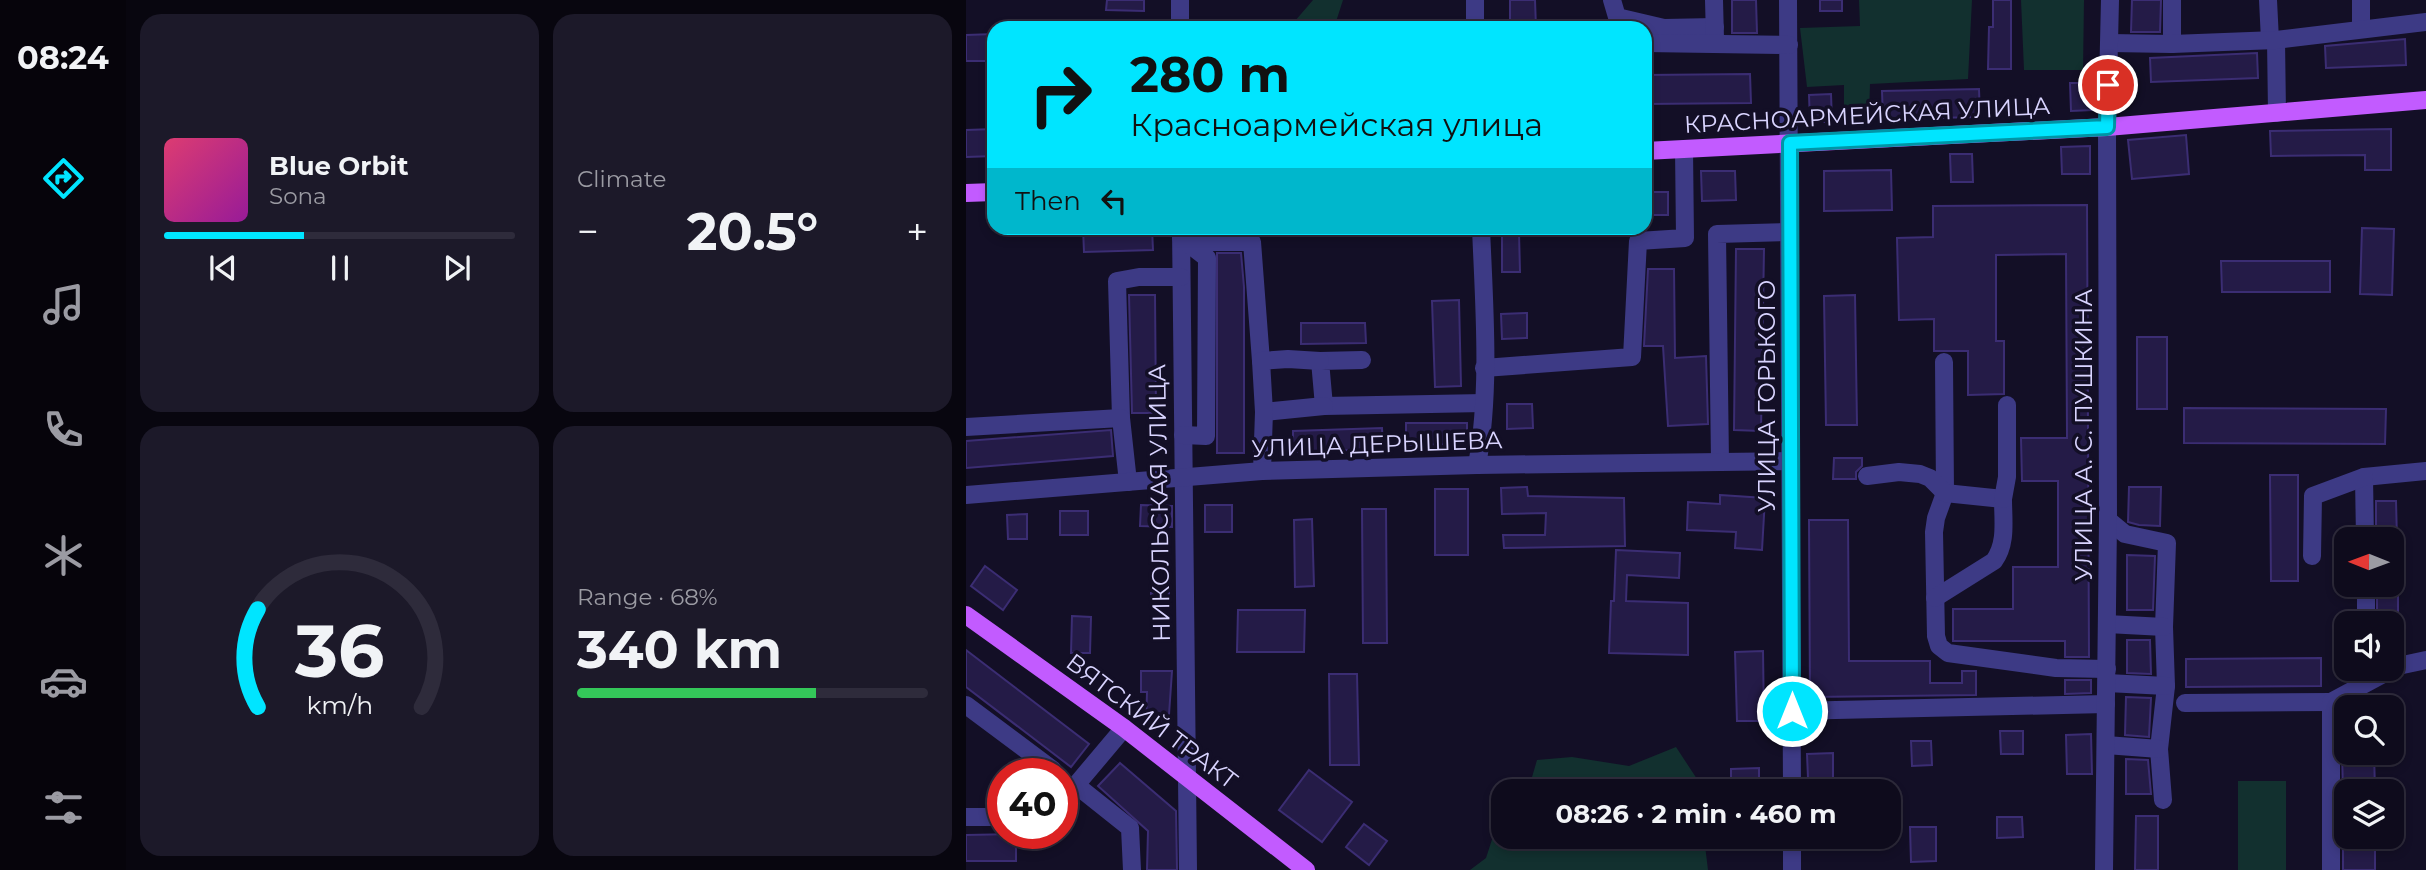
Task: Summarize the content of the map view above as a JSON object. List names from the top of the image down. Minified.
{"streets":{"main road":["КРАСНОАРМЕЙСКАЯ УЛИЦА","ВЯТСКИЙ ТРАКТ"],"street":["УЛИЦА ГОРЬКОГО","УЛИЦА А. С. ПУШКИНА","УЛИЦА ДЕРЫШЕВА","НИКОЛЬСКАЯ УЛИЦА"]},"crossings":[["КРАСНОАРМЕЙСКАЯ УЛИЦА","УЛИЦА ГОРЬКОГО"],["КРАСНОАРМЕЙСКАЯ УЛИЦА","УЛИЦА А. С. ПУШКИНА"],["УЛИЦА ГОРЬКОГО","УЛИЦА ДЕРЫШЕВА"],["УЛИЦА ДЕРЫШЕВА","НИКОЛЬСКАЯ УЛИЦА"],["НИКОЛЬСКАЯ УЛИЦА","ВЯТСКИЙ ТРАКТ"]],"north":"left","page":{"tabs":"08:24","tile":["Climate",["Range · 68%","340 km"]],"turn":["280 m","Красноармейская улица"],"song":["Blue Orbit","Sona"],"then":"Then","heat":["−","20.5°","+"],"limit":"40","trip":"08:26 · 2 min · 460 m","gauge":["36","km/h"]}}
